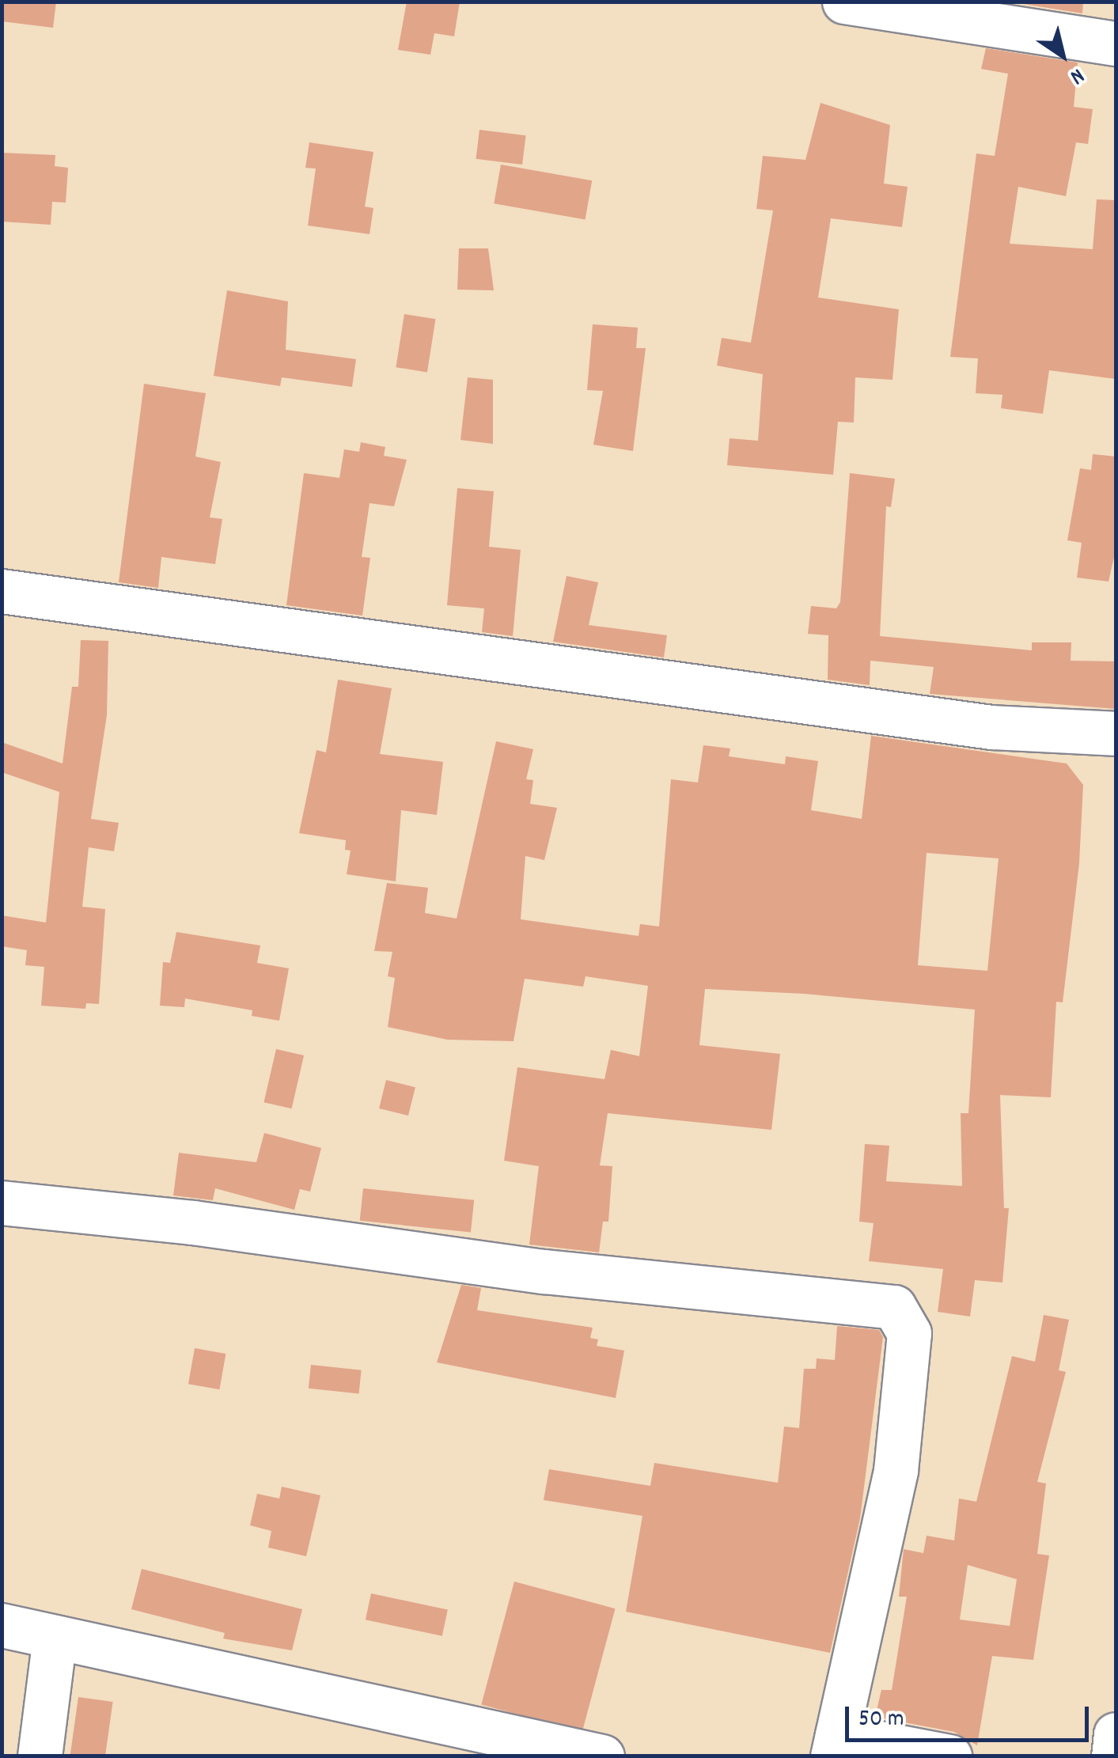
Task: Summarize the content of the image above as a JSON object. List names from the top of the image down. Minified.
{"scale_bar":"50 m","north":"bottom right"}
